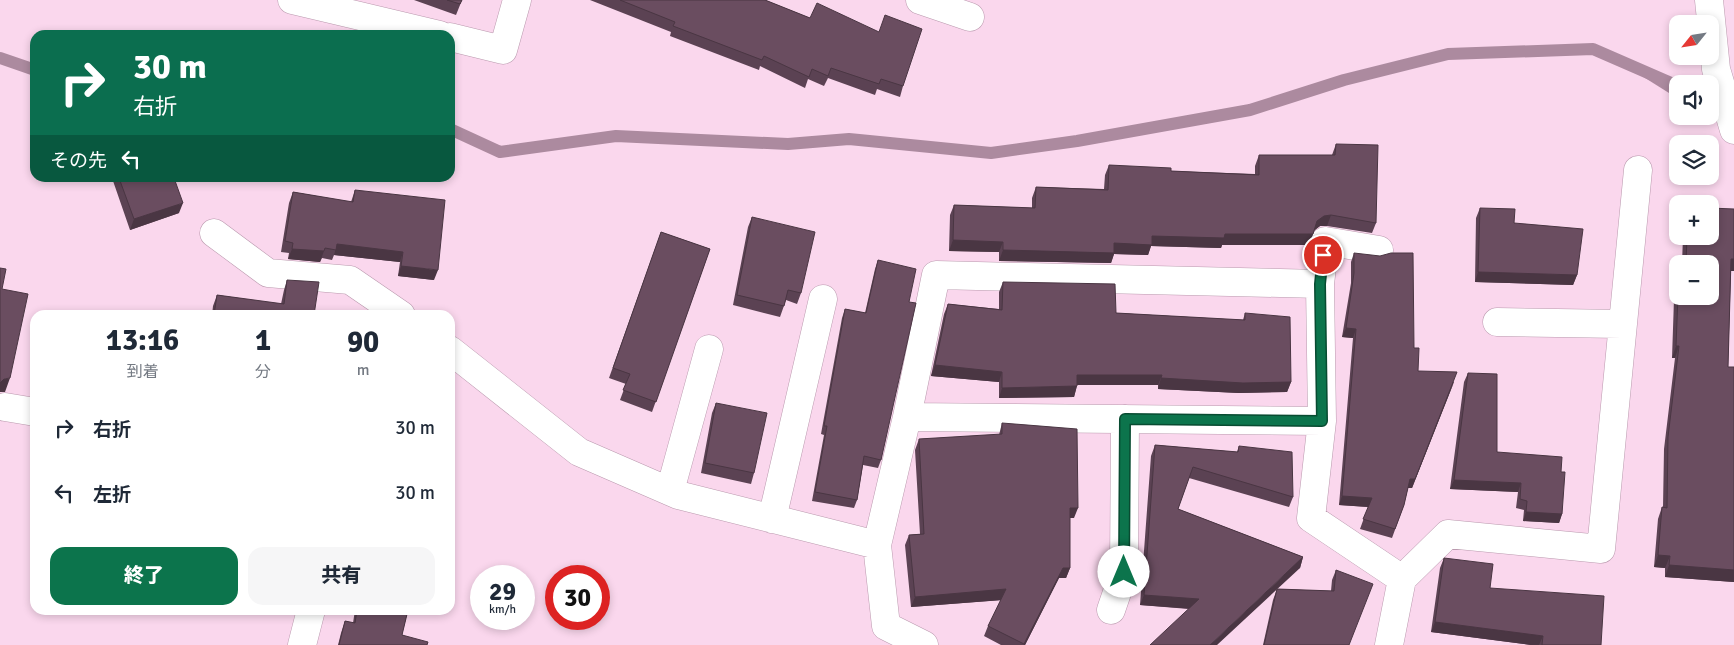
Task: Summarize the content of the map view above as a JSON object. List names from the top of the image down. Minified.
{"north":"bottom left","page":{"map_buttons":["+","−"],"turn":["30 m","右折"],"then":"その先","eta":["13:16","到着","1","分","90","m"],"list":[{"name":"右折","value":"30 m"},{"name":"左折","value":"30 m"}],"buttons":["終了","共有"],"speed":"29 km/h","limit":"30"}}
